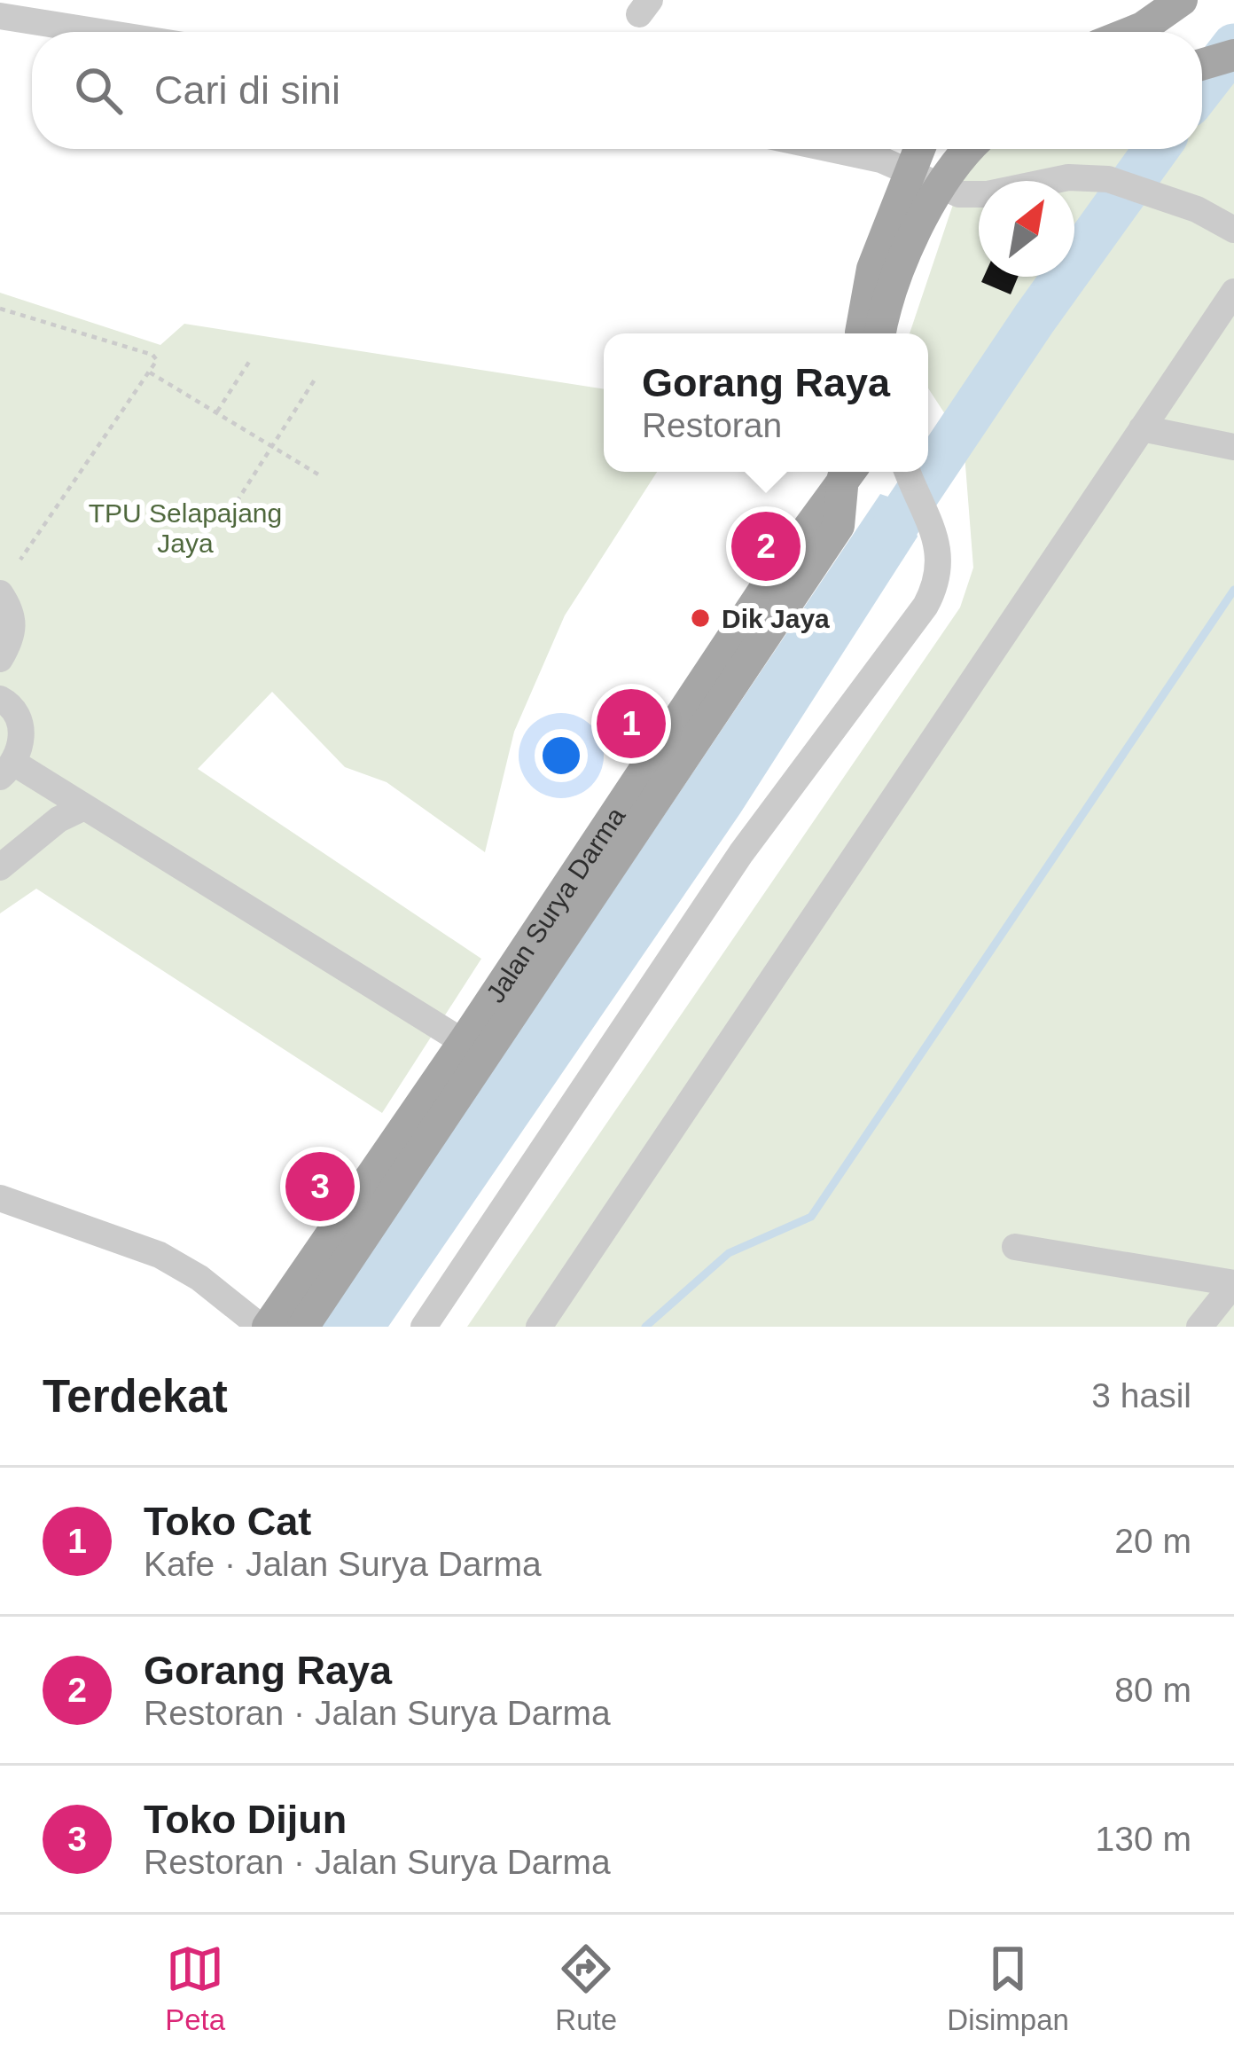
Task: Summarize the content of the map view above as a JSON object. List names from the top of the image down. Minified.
{"streets":{"main road":["Jalan Surya Darma"]},"parks":["TPU Selapajang Jaya"],"places":["Dik Jaya"],"north":"top right","page":{"search":"Cari di sini","popup":["Gorang Raya","Restoran"],"pins":["2","1","3"],"heading":["Terdekat","3 hasil"],"list":[{"mark":"1","name":"Toko Cat","note":"Kafe · Jalan Surya Darma","value":"20 m"},{"mark":"2","name":"Gorang Raya","note":"Restoran · Jalan Surya Darma","value":"80 m"},{"mark":"3","name":"Toko Dijun","note":"Restoran · Jalan Surya Darma","value":"130 m"}],"nav":["Peta","Rute","Disimpan"]}}
